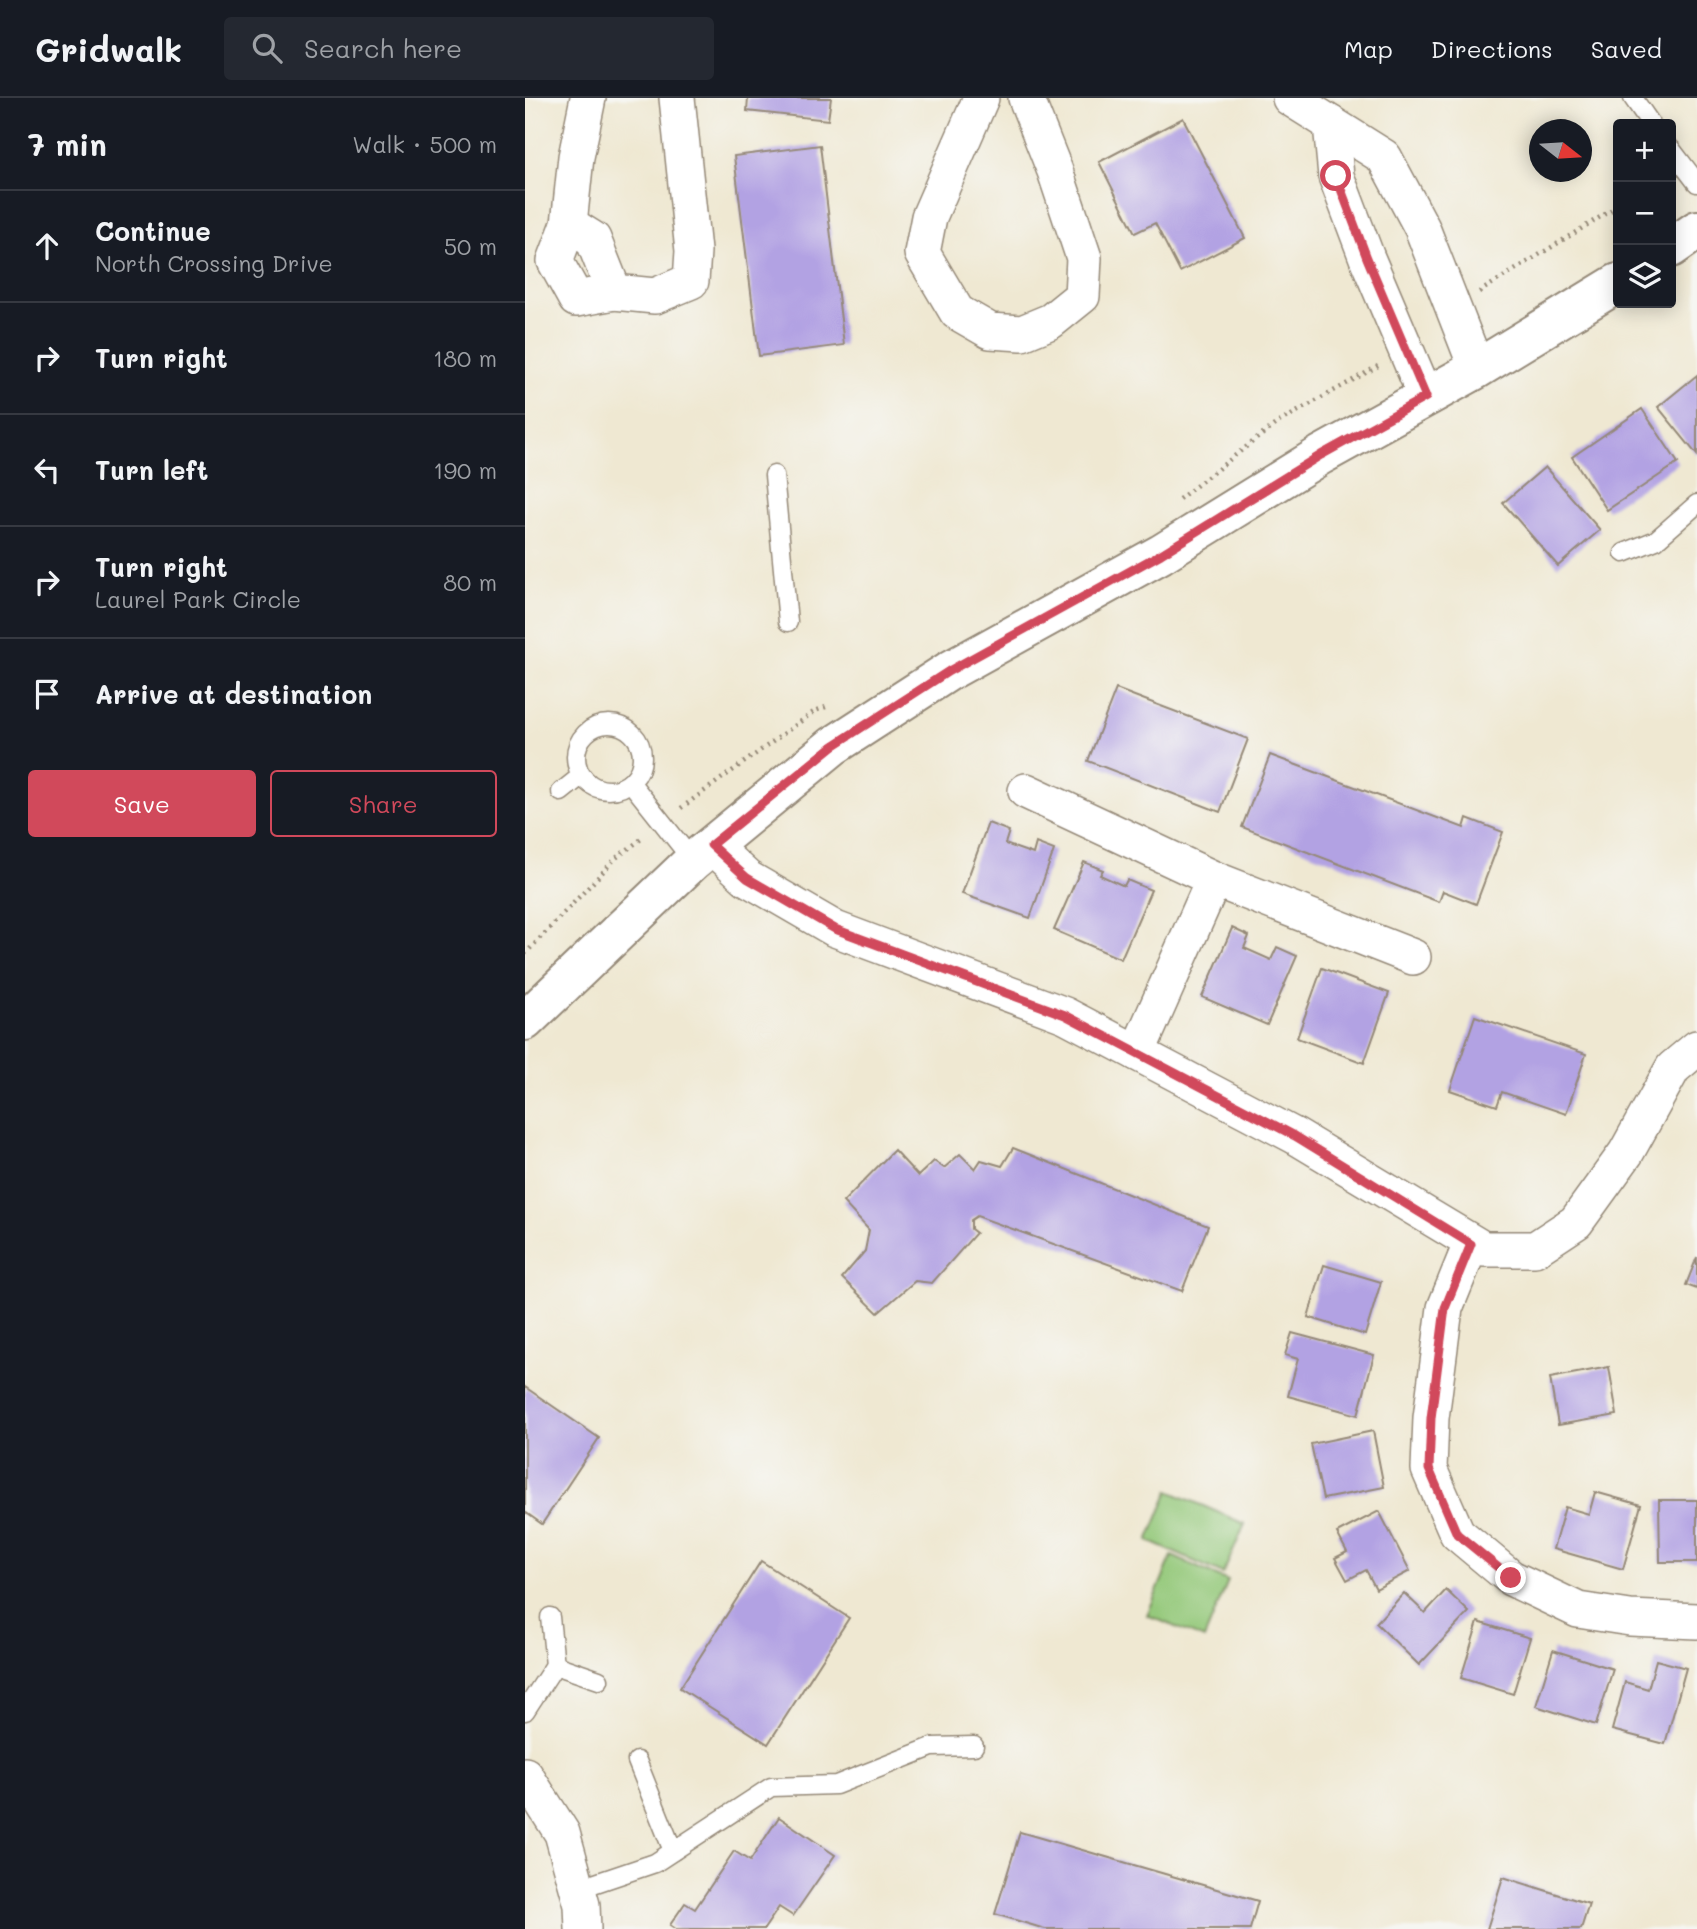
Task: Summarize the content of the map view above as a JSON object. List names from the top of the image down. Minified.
{"north":"right","page":{"header":"Gridwalk","search":"Search here","nav":["Map","Directions","Saved"],"heading":["7 min","Walk · 500 m"],"map_buttons":["+","−"],"list":[["Continue","North Crossing Drive","50 m"],["Turn right","180 m"],["Turn left","190 m"],["Turn right","Laurel Park Circle","80 m"],"Arrive at destination"],"buttons":["Save","Share"]}}
